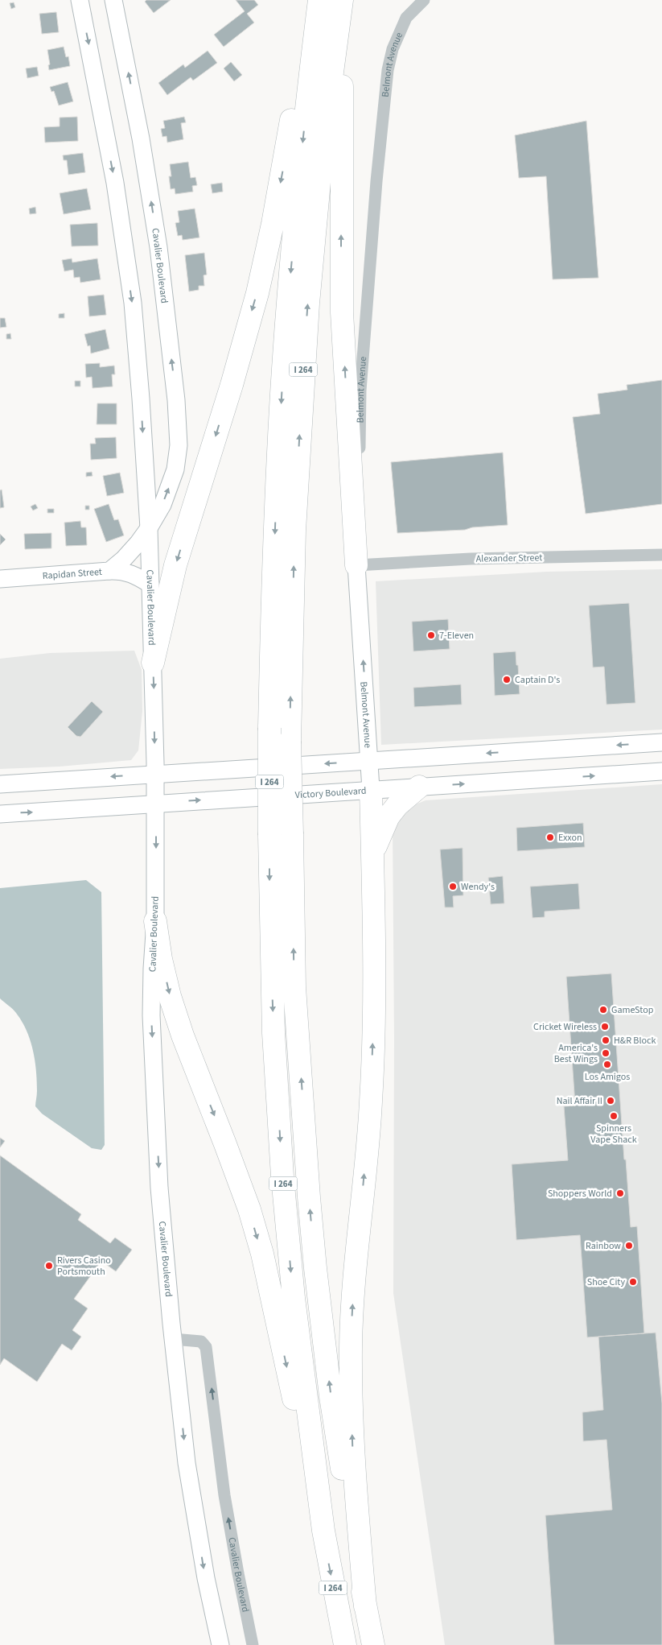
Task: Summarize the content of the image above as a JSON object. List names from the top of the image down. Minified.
{"streets":{"highway":["I 264"],"main road":["Belmont Avenue","Cavalier Boulevard","Rapidan Street","Victory Boulevard"],"street":["Alexander Street"]},"crossings":[["Belmont Avenue","Alexander Street"],["Belmont Avenue","Victory Boulevard"],["Cavalier Boulevard","Rapidan Street"],["Cavalier Boulevard","Victory Boulevard"]],"places":["7-Eleven","Captain D's","Exxon","Wendy's","GameStop","Cricket Wireless","H&R Block","America's Best Wings","Los Amigos","Nail Affair II","Spinners Vape Shack","Shoppers World","Rainbow","Rivers Casino Portsmouth","Shoe City"]}
